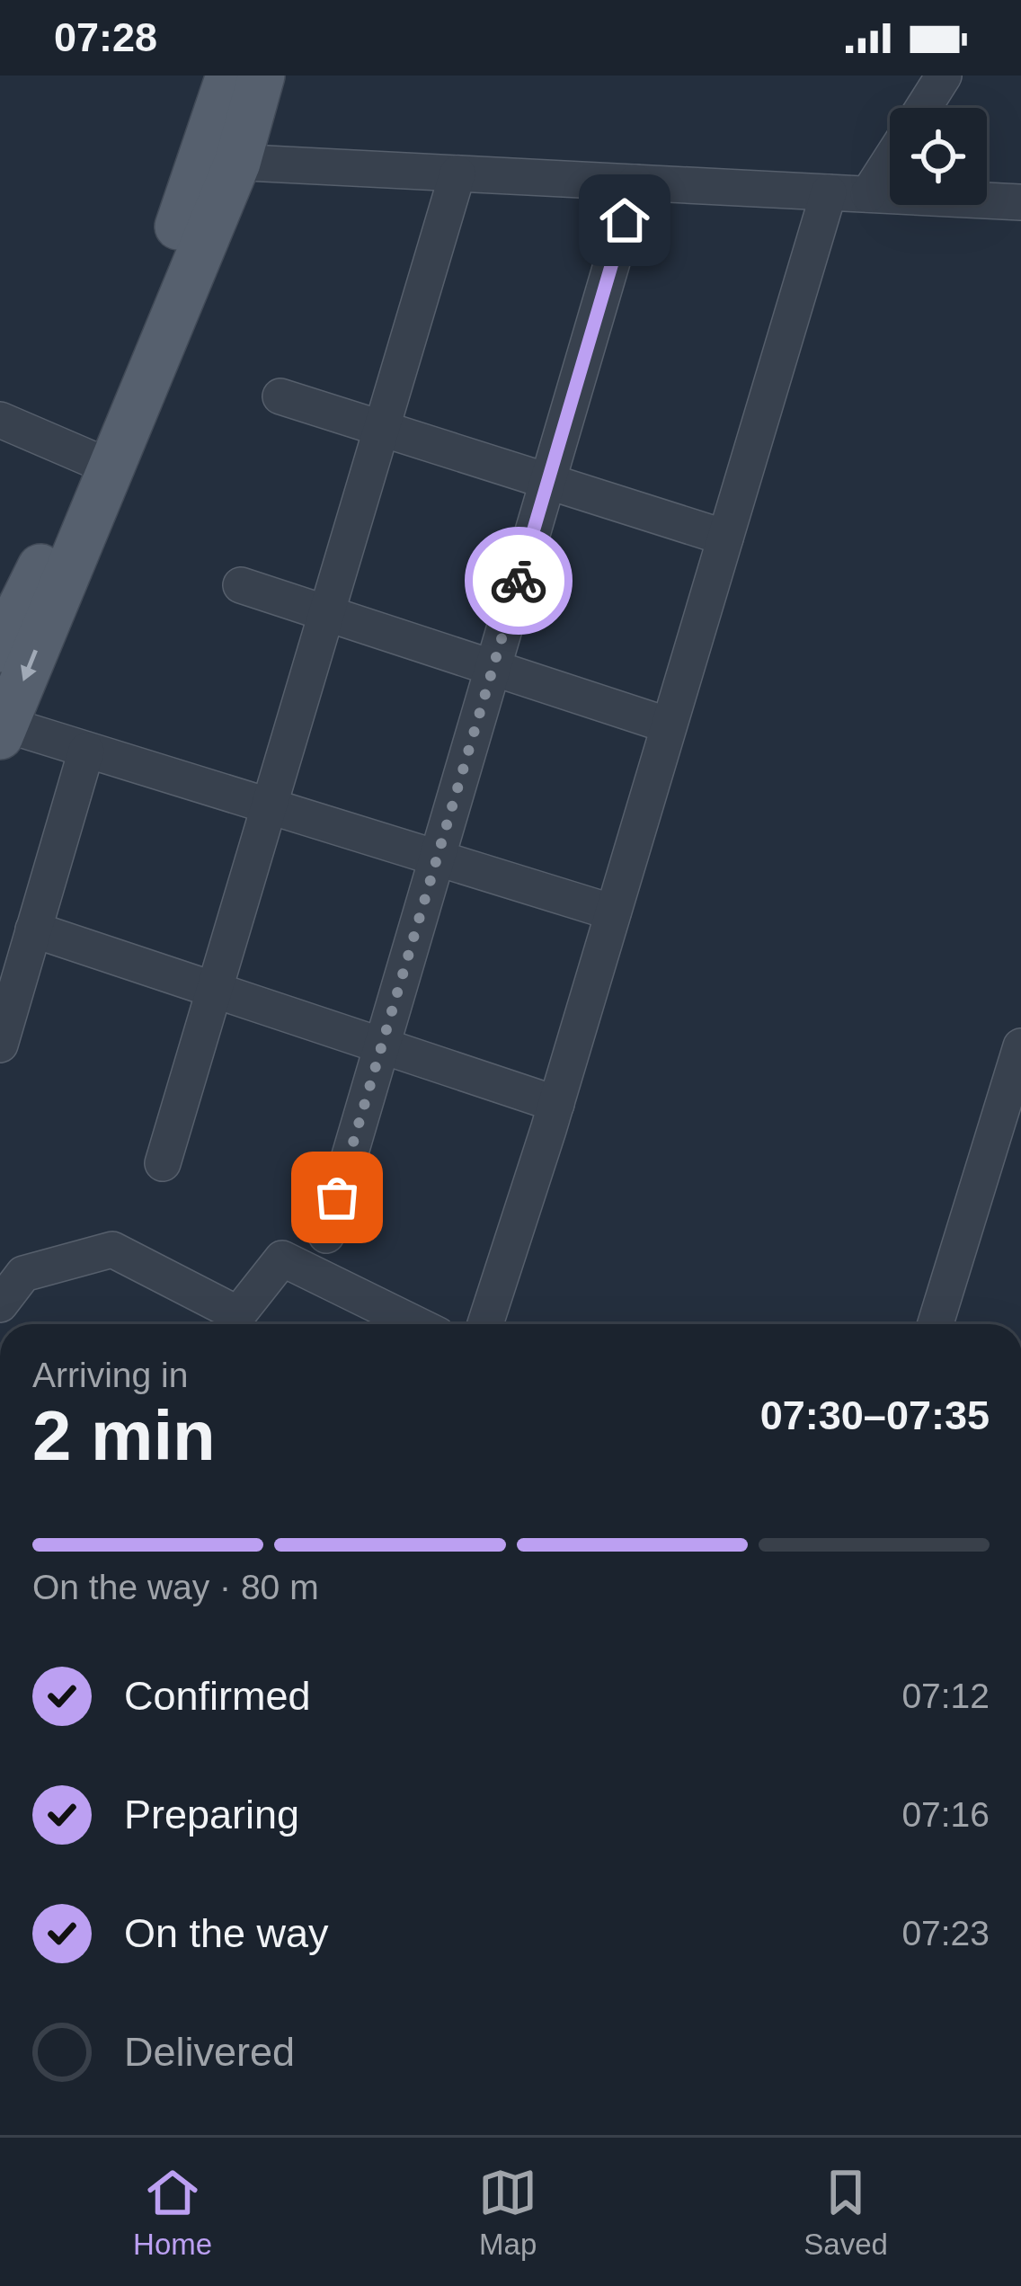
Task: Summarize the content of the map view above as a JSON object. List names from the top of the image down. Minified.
{"page":{"status":"07:28","heading":["2 min","Arriving in","07:30–07:35"],"bar":"On the way · 80 m","list":[["Confirmed","07:12"],["Preparing","07:16"],["On the way","07:23"],"Delivered"],"tabs":["Home","Map","Saved"]}}
